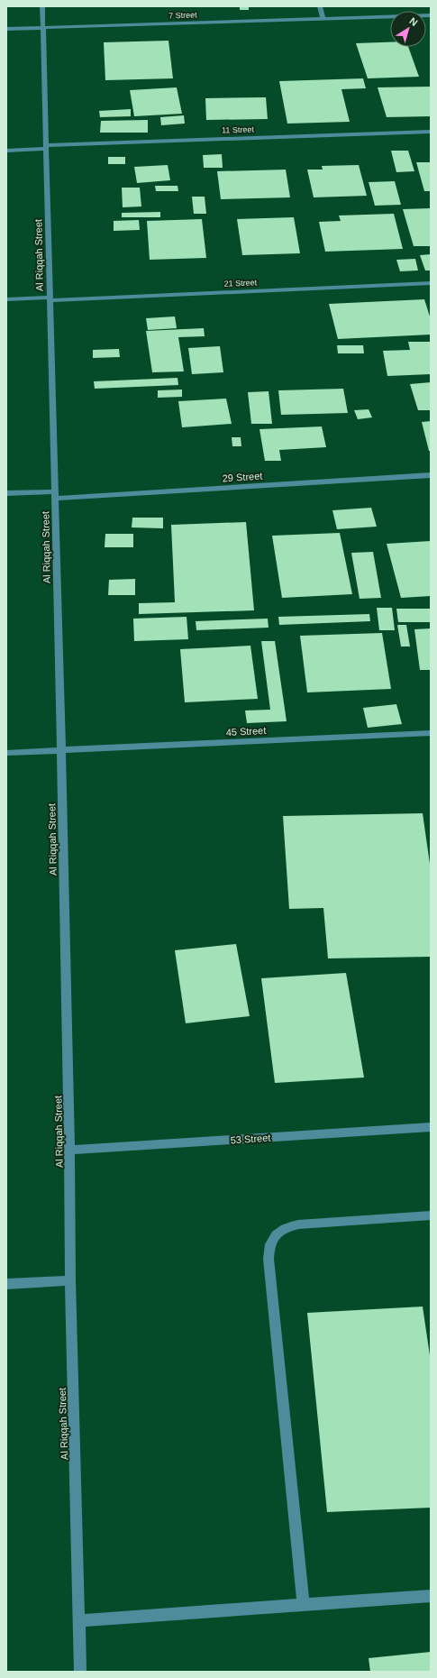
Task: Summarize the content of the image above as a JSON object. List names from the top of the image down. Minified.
{"streets":{"street":["7 Street","11 Street","Al Riqqah Street","21 Street","29 Street","45 Street","53 Street"]},"crossings":[["7 Street","Al Riqqah Street"],["11 Street","Al Riqqah Street"],["Al Riqqah Street","21 Street"],["Al Riqqah Street","29 Street"],["Al Riqqah Street","45 Street"],["Al Riqqah Street","53 Street"]],"north":"top right"}
